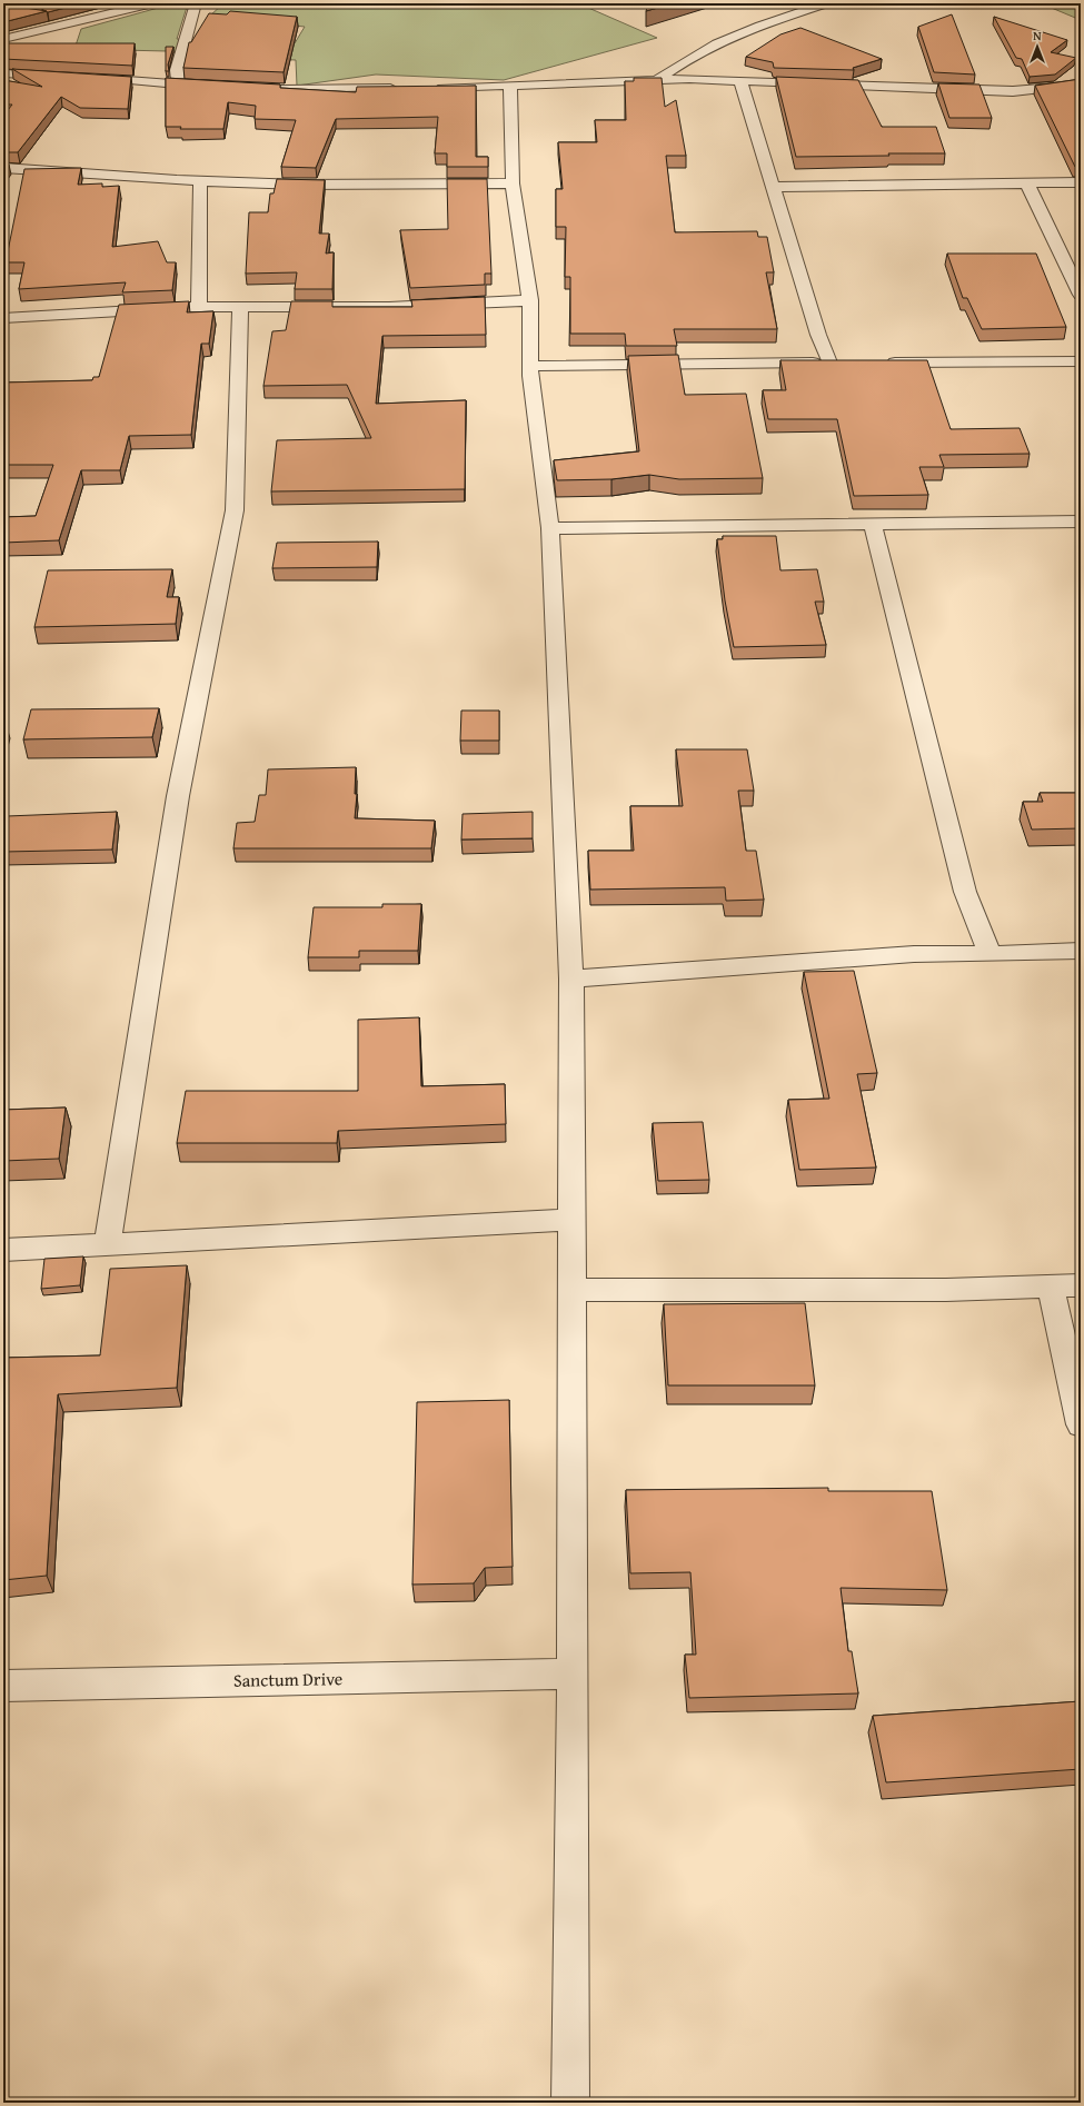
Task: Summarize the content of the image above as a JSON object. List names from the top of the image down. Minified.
{"streets":{"street":["Sanctum Drive"]},"north":"top"}
